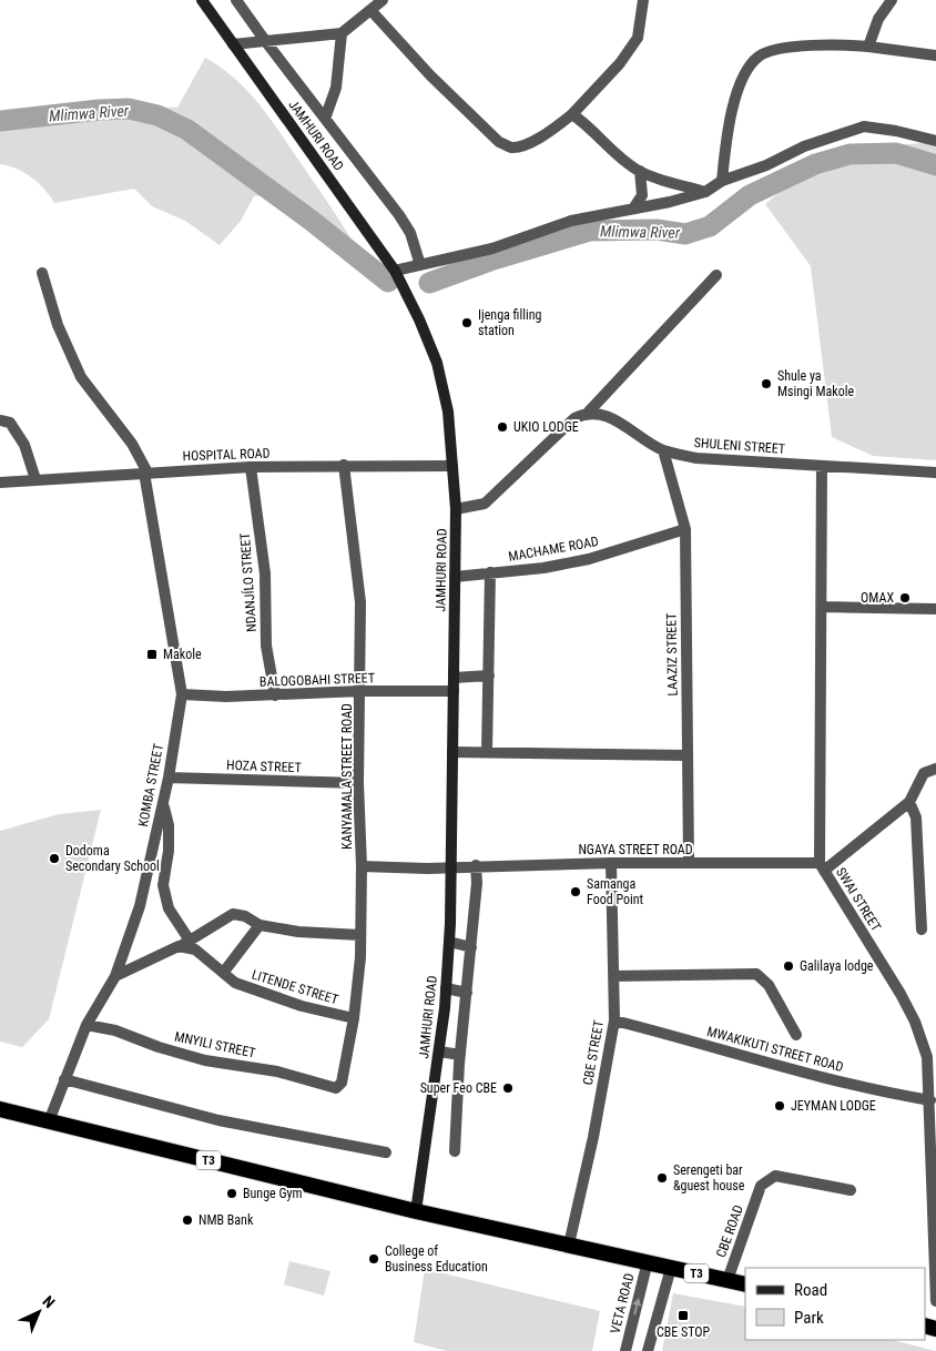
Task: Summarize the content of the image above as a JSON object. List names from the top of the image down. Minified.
{"streets":{"highway":["T3"],"main road":["JAMHURI ROAD"],"street":["SHULENI STREET","HOSPITAL ROAD","MACHAME ROAD","NDANJÍLO STREET","LAAZIZ STREET","BALOGOBAHI STREET","HOZA STREET","KANYAMALA STREET ROAD","KOMBA STREET","NGAYA STREET ROAD","SWAI STREET","LITENDE STREET","MNYILI STREET","MWAKIKUTI STREET ROAD","CBE STREET","CBE ROAD","VETA ROAD"]},"crossings":[["JAMHURI ROAD","HOSPITAL ROAD"],["JAMHURI ROAD","MACHAME ROAD"],["JAMHURI ROAD","BALOGOBAHI STREET"],["JAMHURI ROAD","NGAYA STREET ROAD"],["JAMHURI ROAD","T3"],["SHULENI STREET","LAAZIZ STREET"],["SHULENI STREET","SWAI STREET"],["HOSPITAL ROAD","NDANJÍLO STREET"],["HOSPITAL ROAD","KANYAMALA STREET ROAD"],["HOSPITAL ROAD","KOMBA STREET"],["MACHAME ROAD","LAAZIZ STREET"],["NDANJÍLO STREET","BALOGOBAHI STREET"],["LAAZIZ STREET","NGAYA STREET ROAD"],["BALOGOBAHI STREET","KANYAMALA STREET ROAD"],["BALOGOBAHI STREET","KOMBA STREET"],["HOZA STREET","KANYAMALA STREET ROAD"],["HOZA STREET","KOMBA STREET"],["KANYAMALA STREET ROAD","NGAYA STREET ROAD"],["KANYAMALA STREET ROAD","LITENDE STREET"],["KANYAMALA STREET ROAD","MNYILI STREET"],["KOMBA STREET","MNYILI STREET"],["KOMBA STREET","T3"],["NGAYA STREET ROAD","SWAI STREET"],["NGAYA STREET ROAD","CBE STREET"],["SWAI STREET","MWAKIKUTI STREET ROAD"],["MWAKIKUTI STREET ROAD","CBE STREET"],["CBE STREET","T3"],["T3","CBE ROAD"],["T3","VETA ROAD"]],"water":["Mlimwa River"],"places":{"other":["Ijenga filling station","Shule ya Msingi Makole","UKIO LODGE","OMAX","Dodoma Secondary School","Samanga Food Point","Galilaya lodge","Super Feo CBE","JEYMAN LODGE","Serengeti bar &guest house","Bunge Gym","NMB Bank","College of Business Education"],"transit":["Makole","CBE STOP"]},"legend":["Road","Park"],"north":"top right"}
